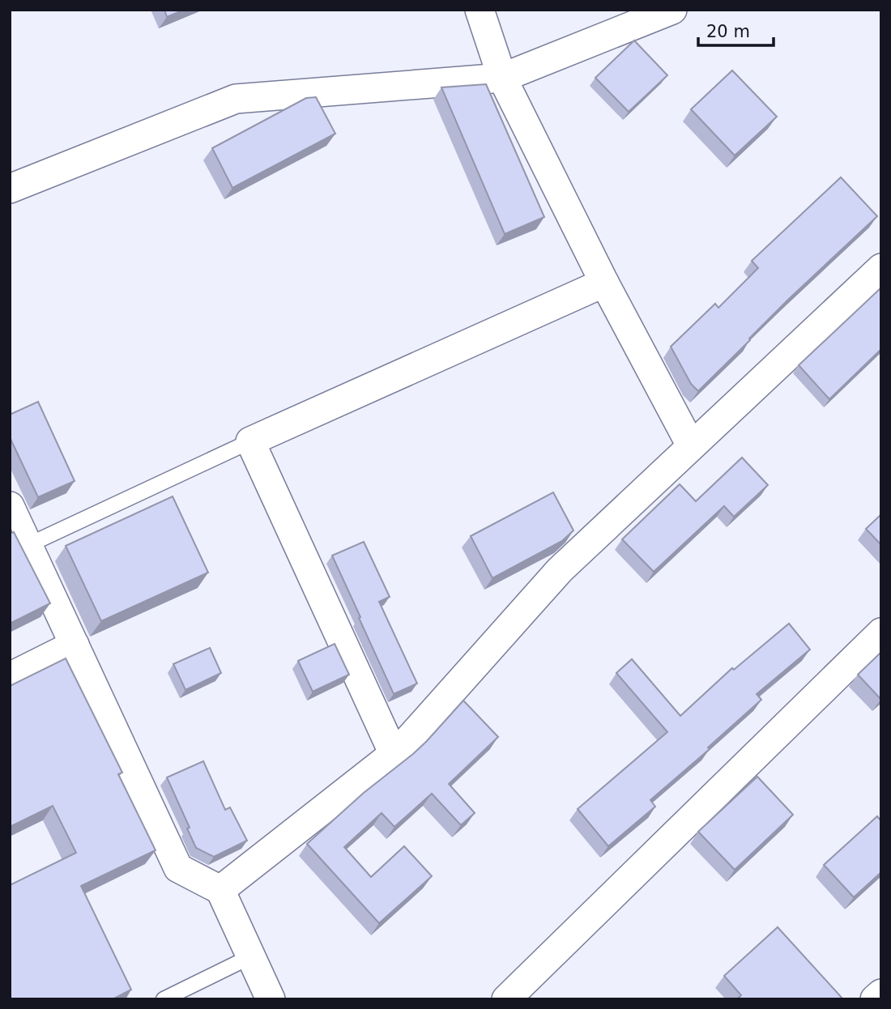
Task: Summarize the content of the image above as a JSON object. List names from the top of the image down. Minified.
{"scale_bar":"20 m"}
